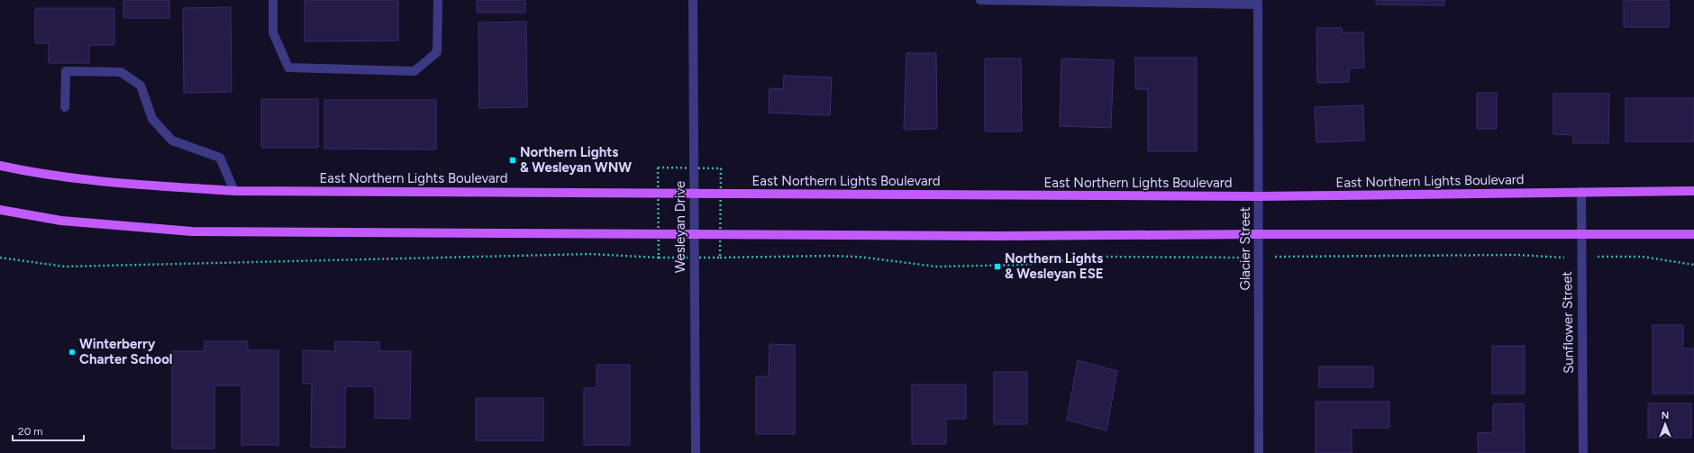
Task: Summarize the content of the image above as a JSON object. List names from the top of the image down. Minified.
{"streets":{"main road":["East Northern Lights Boulevard"],"street":["Wesleyan Drive","Glacier Street","Sunflower Street"]},"crossings":[["East Northern Lights Boulevard","Wesleyan Drive"],["East Northern Lights Boulevard","Glacier Street"],["East Northern Lights Boulevard","Sunflower Street"]],"places":{"transit":["Northern Lights & Wesleyan WNW","Northern Lights & Wesleyan ESE"],"other":["Winterberry Charter School"]},"scale_bar":"20 m","north":"top"}
